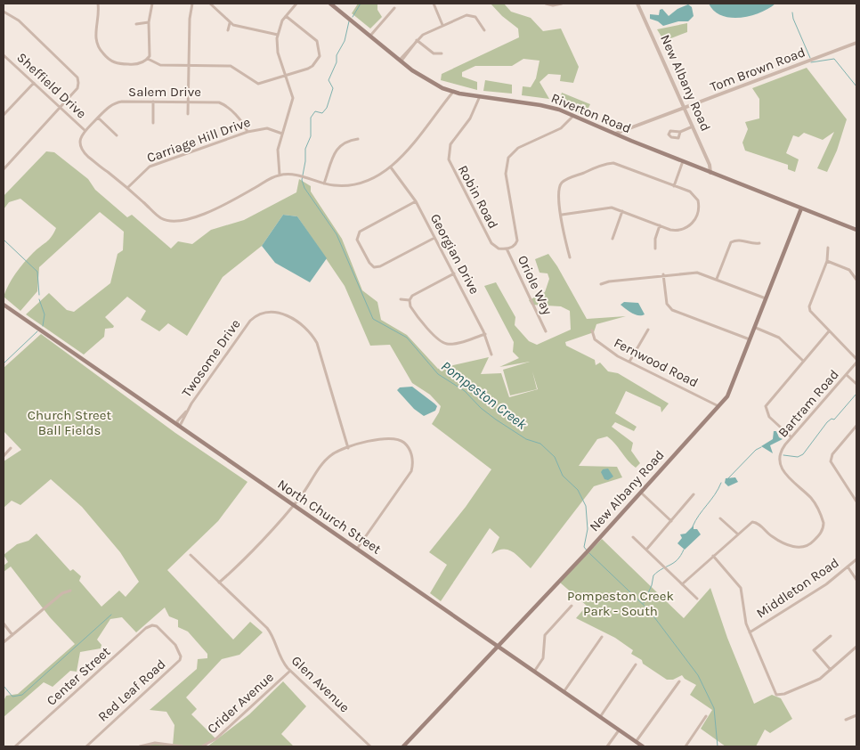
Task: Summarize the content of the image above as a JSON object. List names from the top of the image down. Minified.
{"streets":{"main road":["New Albany Road","Riverton Road","North Church Street"],"street":["Tom Brown Road","Sheffield Drive","Salem Drive","Carriage Hill Drive","Robin Road","Georgian Drive","Oriole Way","Twosome Drive","Fernwood Road","Bartram Road","Middleton Road","Center Street","Glen Avenue","Red Leaf Road","Crider Avenue"]},"crossings":[["Tom Brown Road","New Albany Road"],["Tom Brown Road","Riverton Road"],["New Albany Road","Riverton Road"],["New Albany Road","Fernwood Road"],["New Albany Road","North Church Street"],["Sheffield Drive","Salem Drive"],["Salem Drive","Carriage Hill Drive"],["Riverton Road","Robin Road"],["Robin Road","Oriole Way"],["Twosome Drive","North Church Street"],["Center Street","Red Leaf Road"],["Glen Avenue","Crider Avenue"]],"water":["Pompeston Creek"],"parks":["Church Street Ball Fields","Pompeston Creek Park - South"]}
